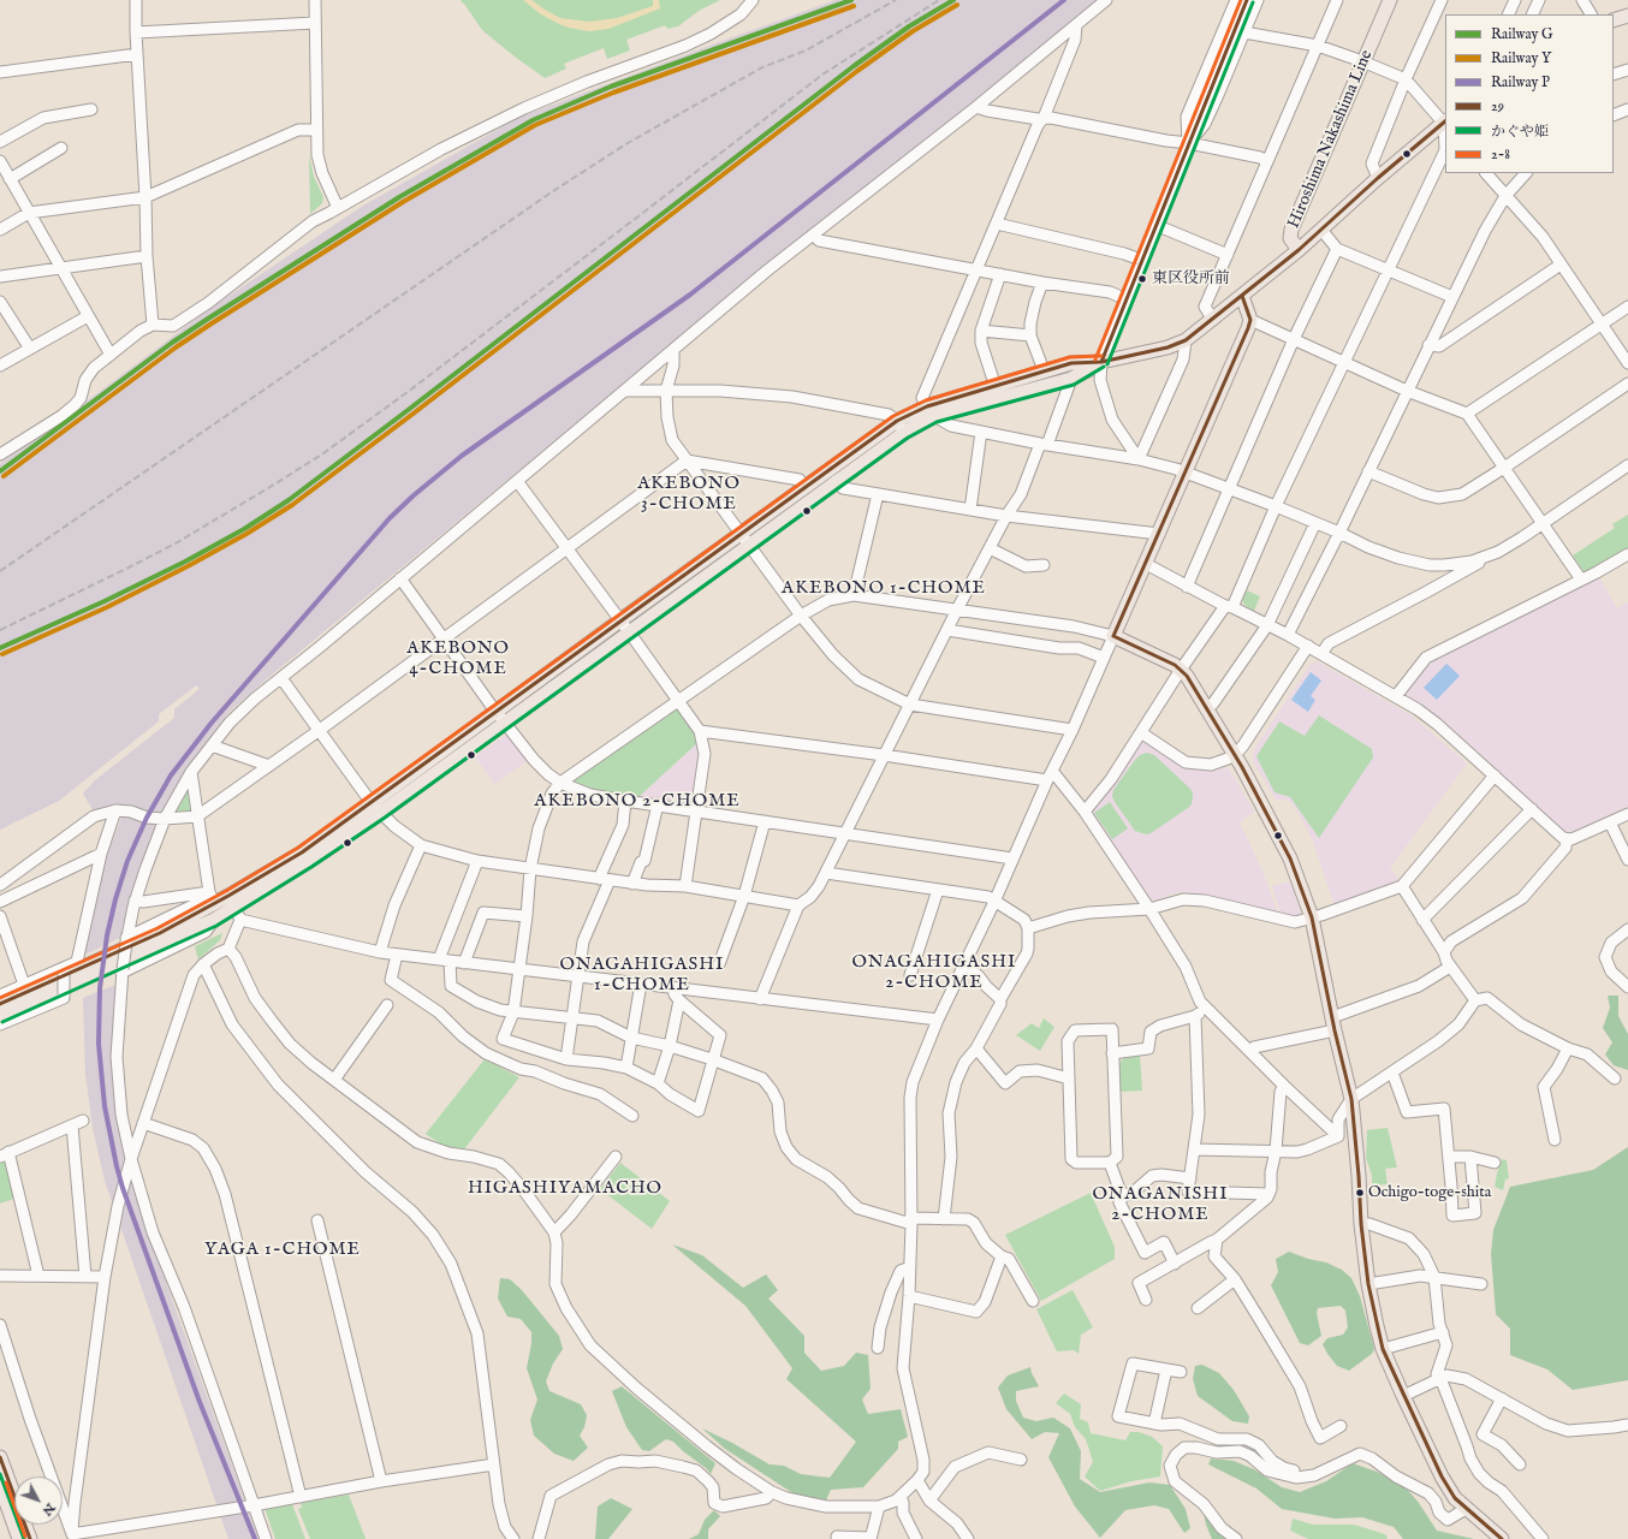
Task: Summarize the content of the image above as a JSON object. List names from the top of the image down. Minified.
{"streets":{"main road":["Hiroshima Nakashima Line"]},"districts":["AKEBONO 3-CHOME","AKEBONO 1-CHOME","AKEBONO 4-CHOME","AKEBONO 2-CHOME","ONAGAHIGASHI 2-CHOME","ONAGAHIGASHI 1-CHOME","HIGASHIYAMACHO","ONAGANISHI 2-CHOME","YAGA 1-CHOME"],"places":["東区役所前","Ochigo-toge-shita"],"lines":["rail line G","rail line P","transit line 29","transit line 2-8","transit line かぐや姫","rail line Y"],"legend":["Railway G","Railway Y","Railway P","29","かぐや姫","2-8"],"north":"bottom right"}
